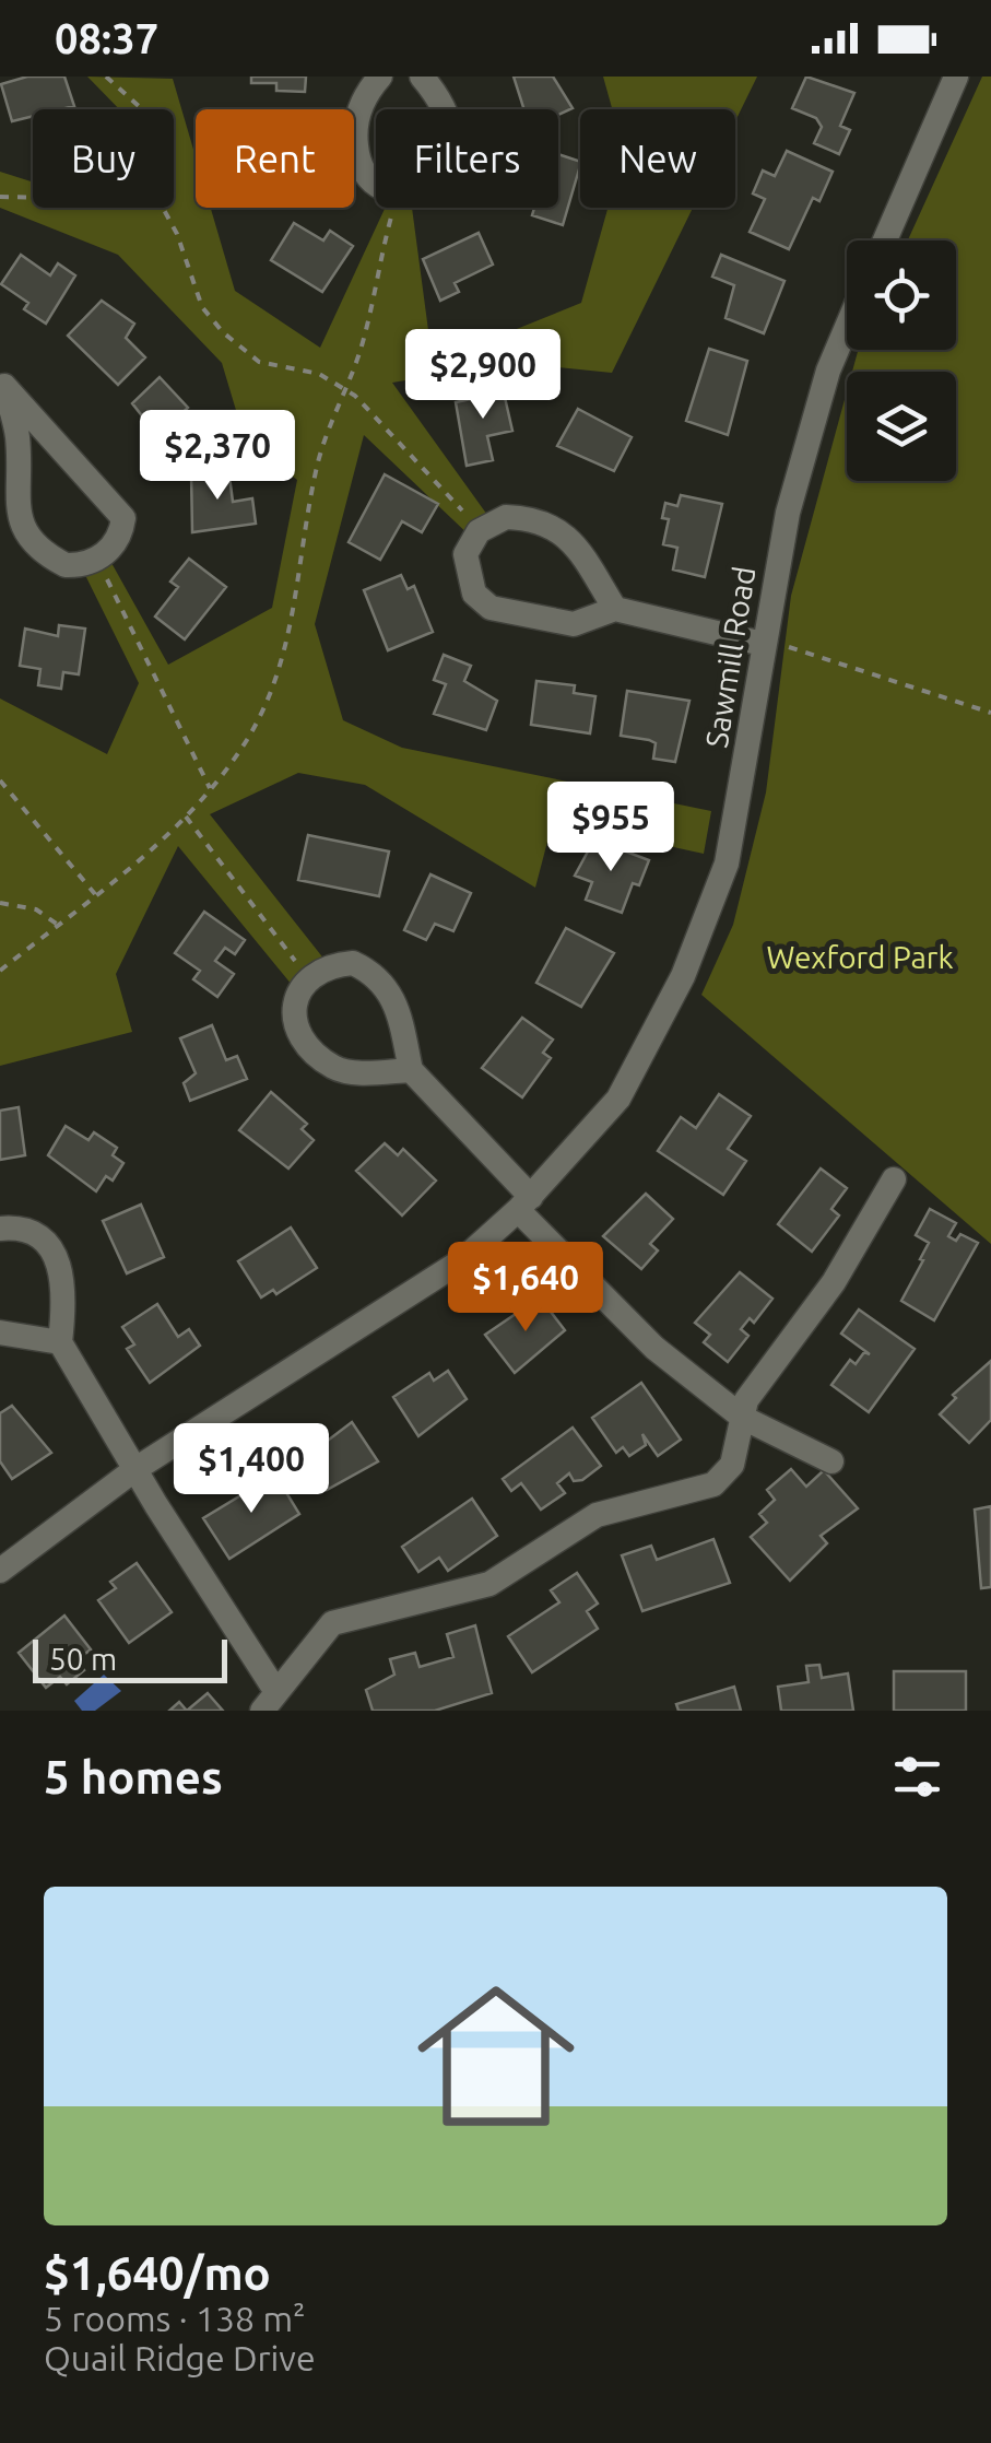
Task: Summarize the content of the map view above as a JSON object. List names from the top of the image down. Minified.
{"streets":{"street":["Sawmill Road"]},"parks":["Wexford Park"],"scale_bar":"50 m","page":{"status":"08:37","chip":["Buy","Rent","Filters","New"],"price":["$2,900","$2,370","$955","$1,640","$1,400"],"scale":"50 m","heading":"5 homes","list":[{"name":"$1,640/mo","note":"5 rooms · 138 m² · Quail Ridge Drive"}]}}
